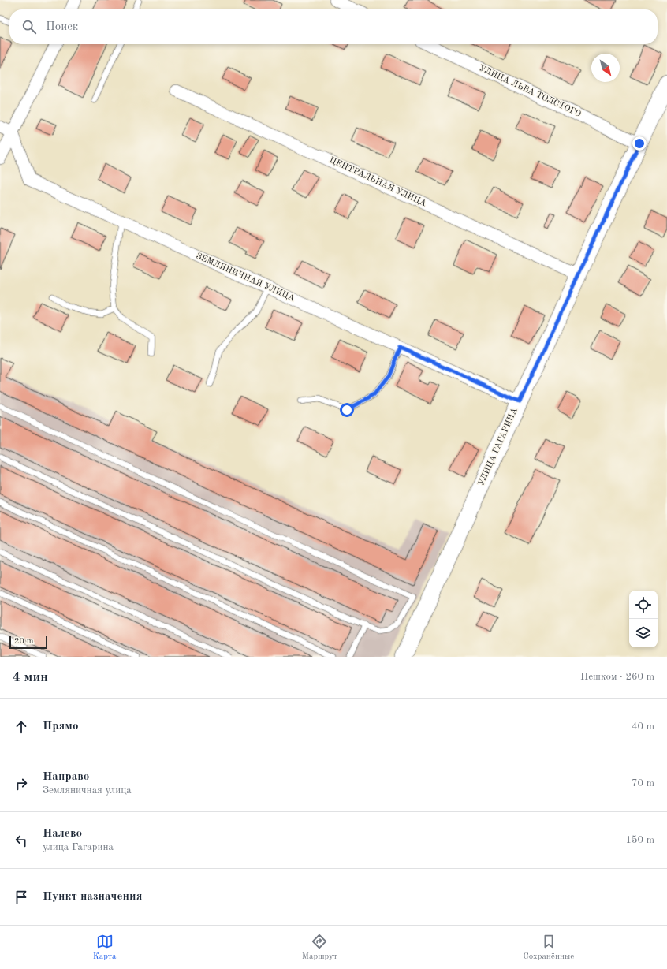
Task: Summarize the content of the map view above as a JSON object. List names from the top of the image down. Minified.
{"streets":{"street":["УЛИЦА ЛЬВА ТОЛСТОГО","ЦЕНТРАЛЬНАЯ УЛИЦА","ЗЕМЛЯНИЧНАЯ УЛИЦА","УЛИЦА ГАГАРИНА"]},"crossings":[["УЛИЦА ЛЬВА ТОЛСТОГО","УЛИЦА ГАГАРИНА"],["ЦЕНТРАЛЬНАЯ УЛИЦА","УЛИЦА ГАГАРИНА"],["ЗЕМЛЯНИЧНАЯ УЛИЦА","УЛИЦА ГАГАРИНА"]],"scale_bar":"20 m","north":"bottom right","page":{"search":"Поиск","scale":"20 m","heading":["4 мин","Пешком · 260 m"],"list":[["Прямо","40 m"],["Направо","Земляничная улица","70 m"],["Налево","улица Гагарина","150 m"],"Пункт назначения"],"nav":["Карта","Маршрут","Сохранённые"]}}
